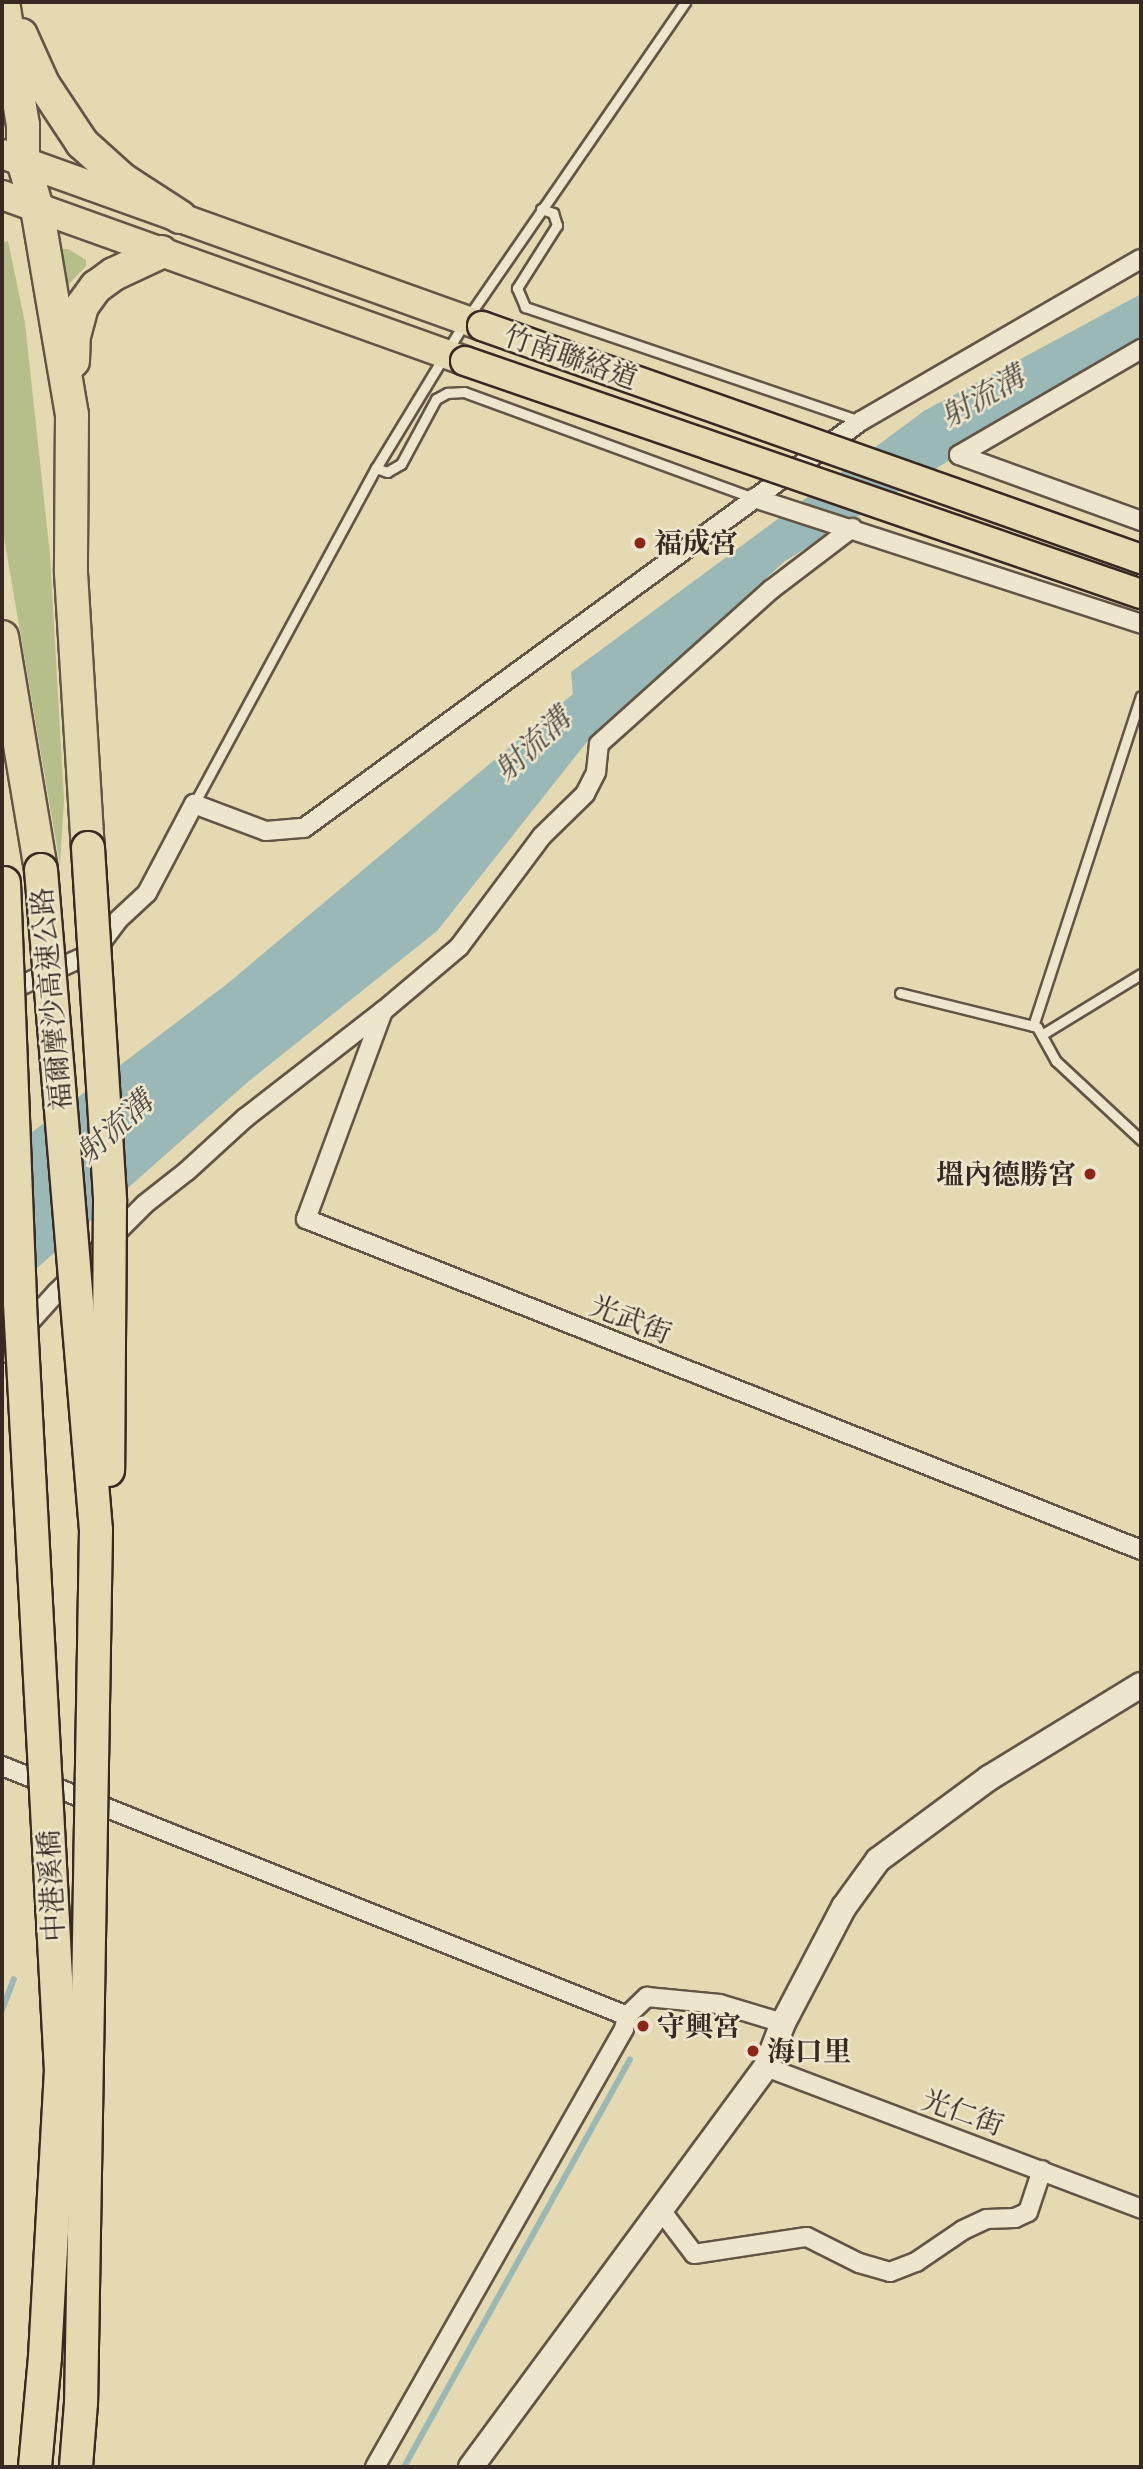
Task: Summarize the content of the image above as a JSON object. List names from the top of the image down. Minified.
{"streets":{"highway":["福爾摩沙高速公路","中港溪橋"],"main road":["竹南聯絡道"],"street":["光武街","光仁街"]},"crossings":[["福爾摩沙高速公路","中港溪橋"]],"water":["射流溝"],"places":["福成宮","塭內德勝宮","守興宮","海口里"]}
